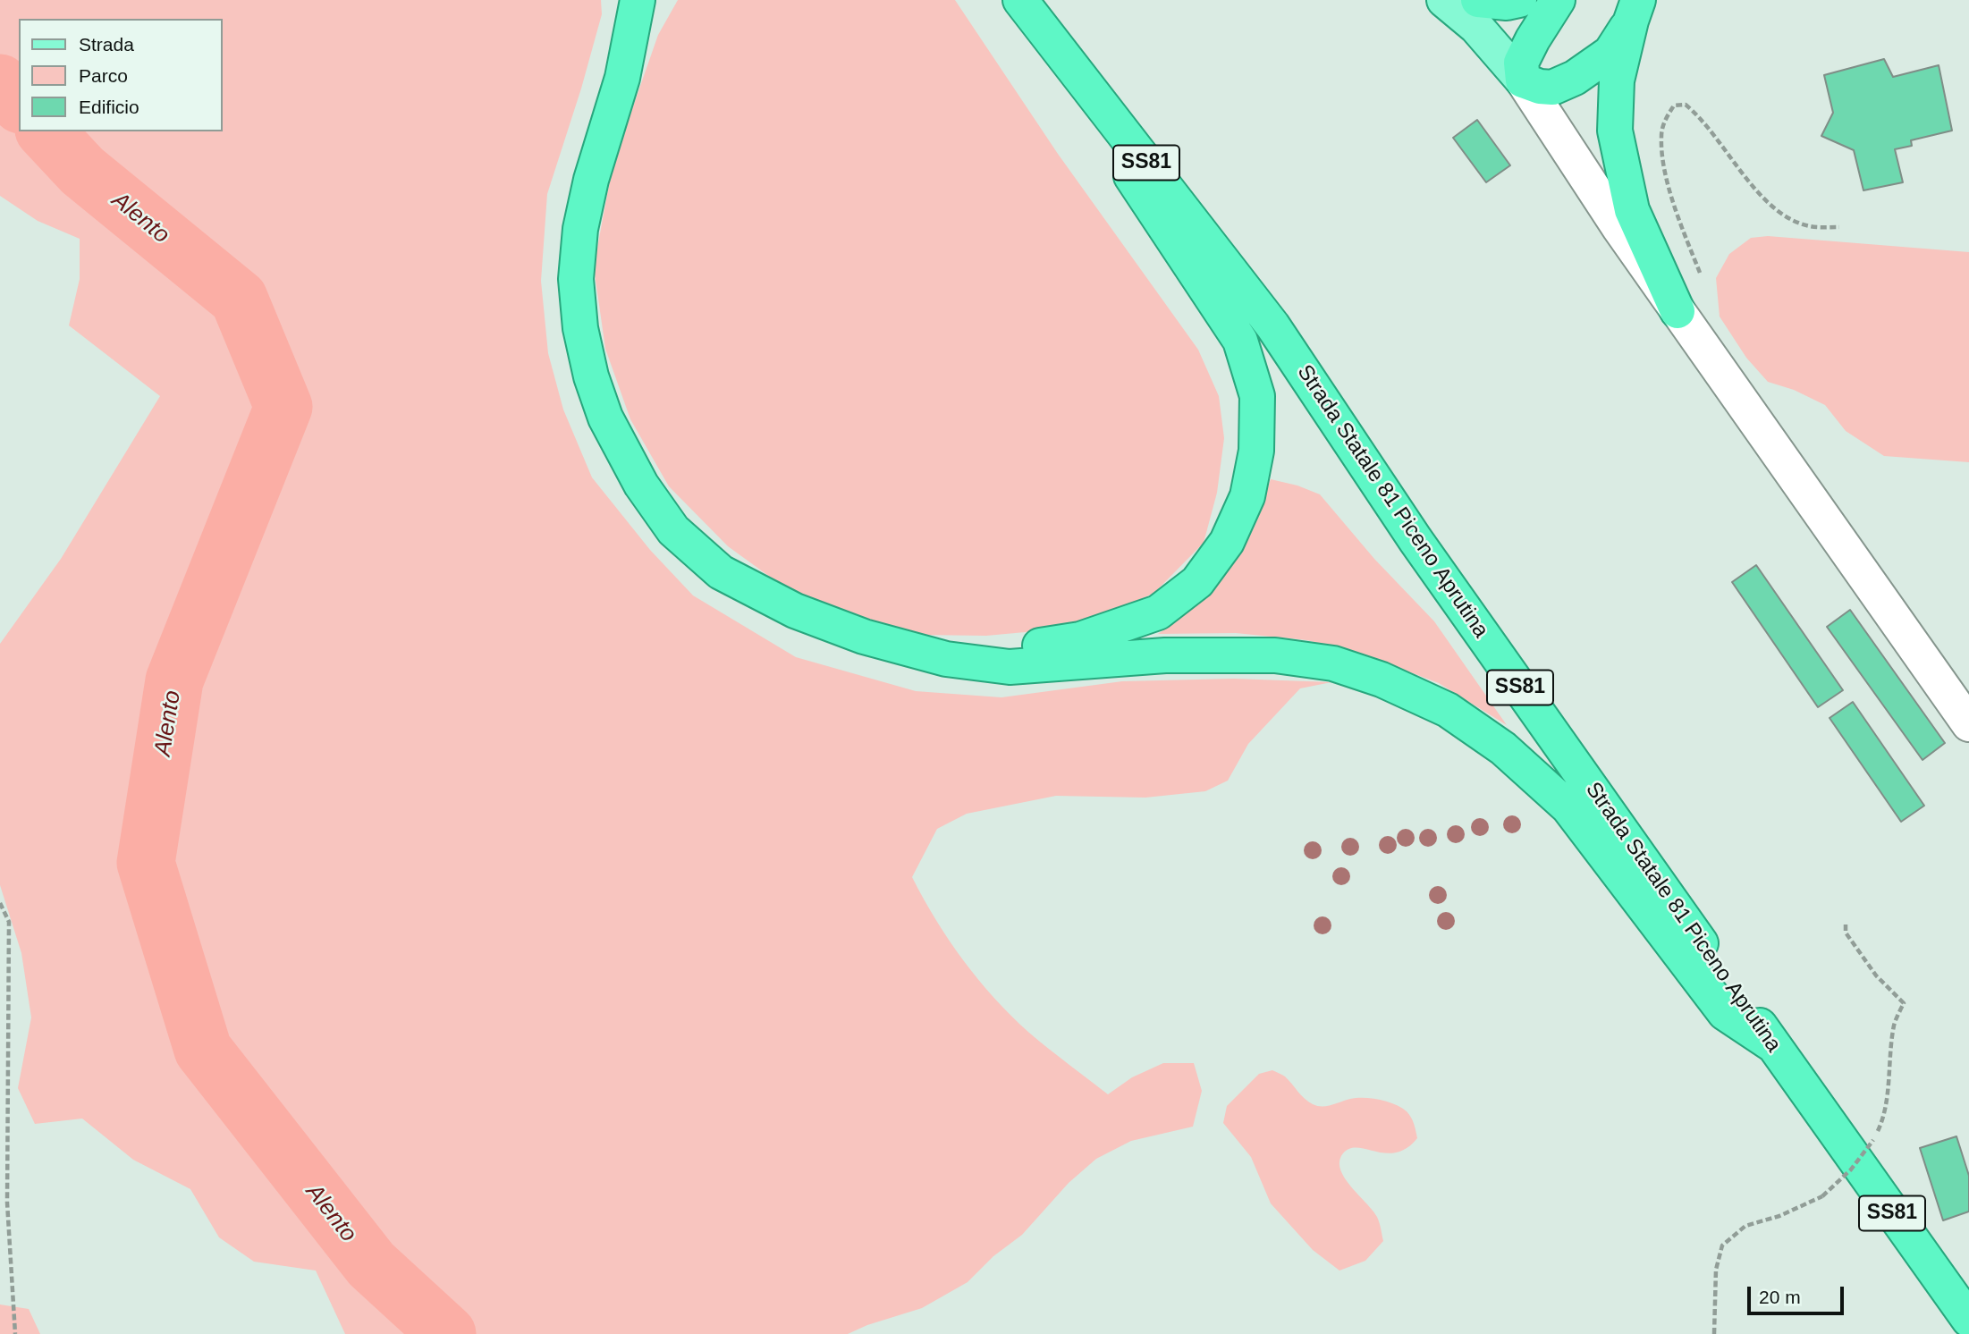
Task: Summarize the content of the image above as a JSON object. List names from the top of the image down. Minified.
{"streets":{"highway":["SS81","Strada Statale 81 Piceno Aprutina"]},"water":["Alento"],"legend":["Strada","Parco","Edificio"],"scale_bar":"20 m"}
